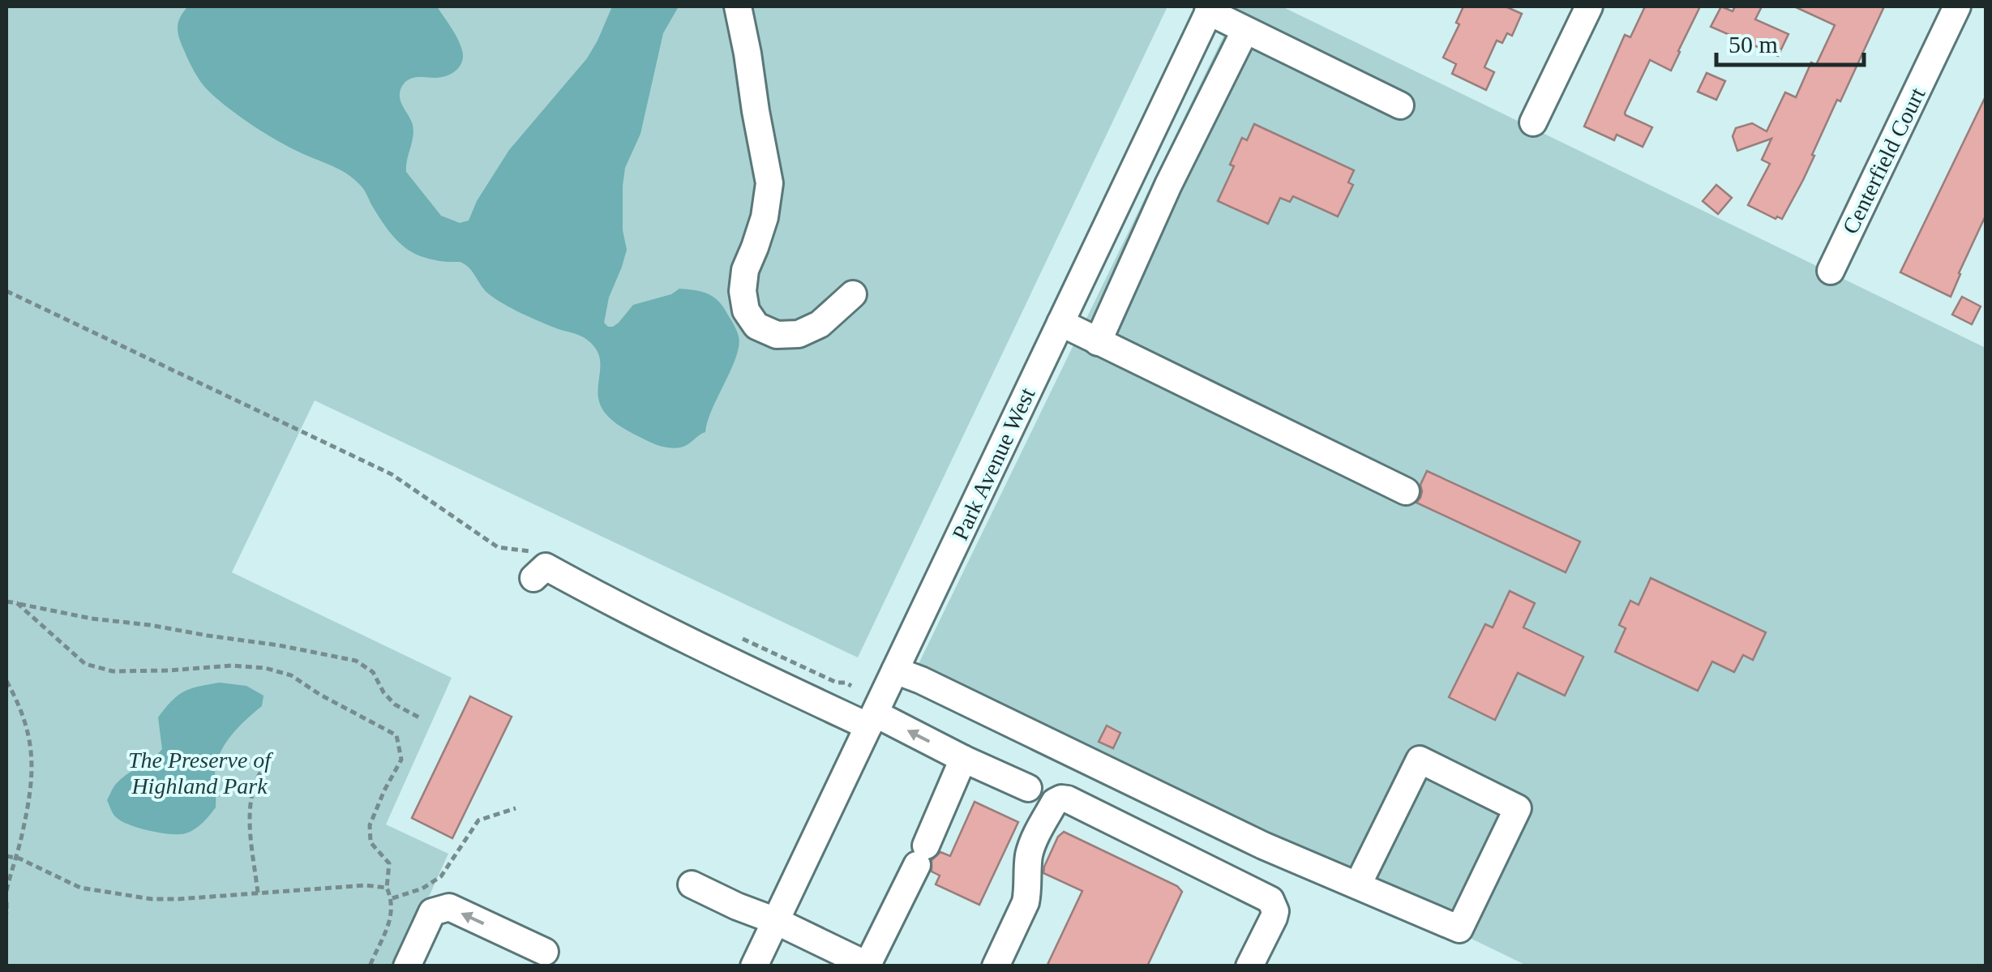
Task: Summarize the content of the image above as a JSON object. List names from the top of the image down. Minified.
{"streets":{"street":["Centerfield Court","Park Avenue West"]},"parks":["The Preserve of Highland Park"],"scale_bar":"50 m"}
